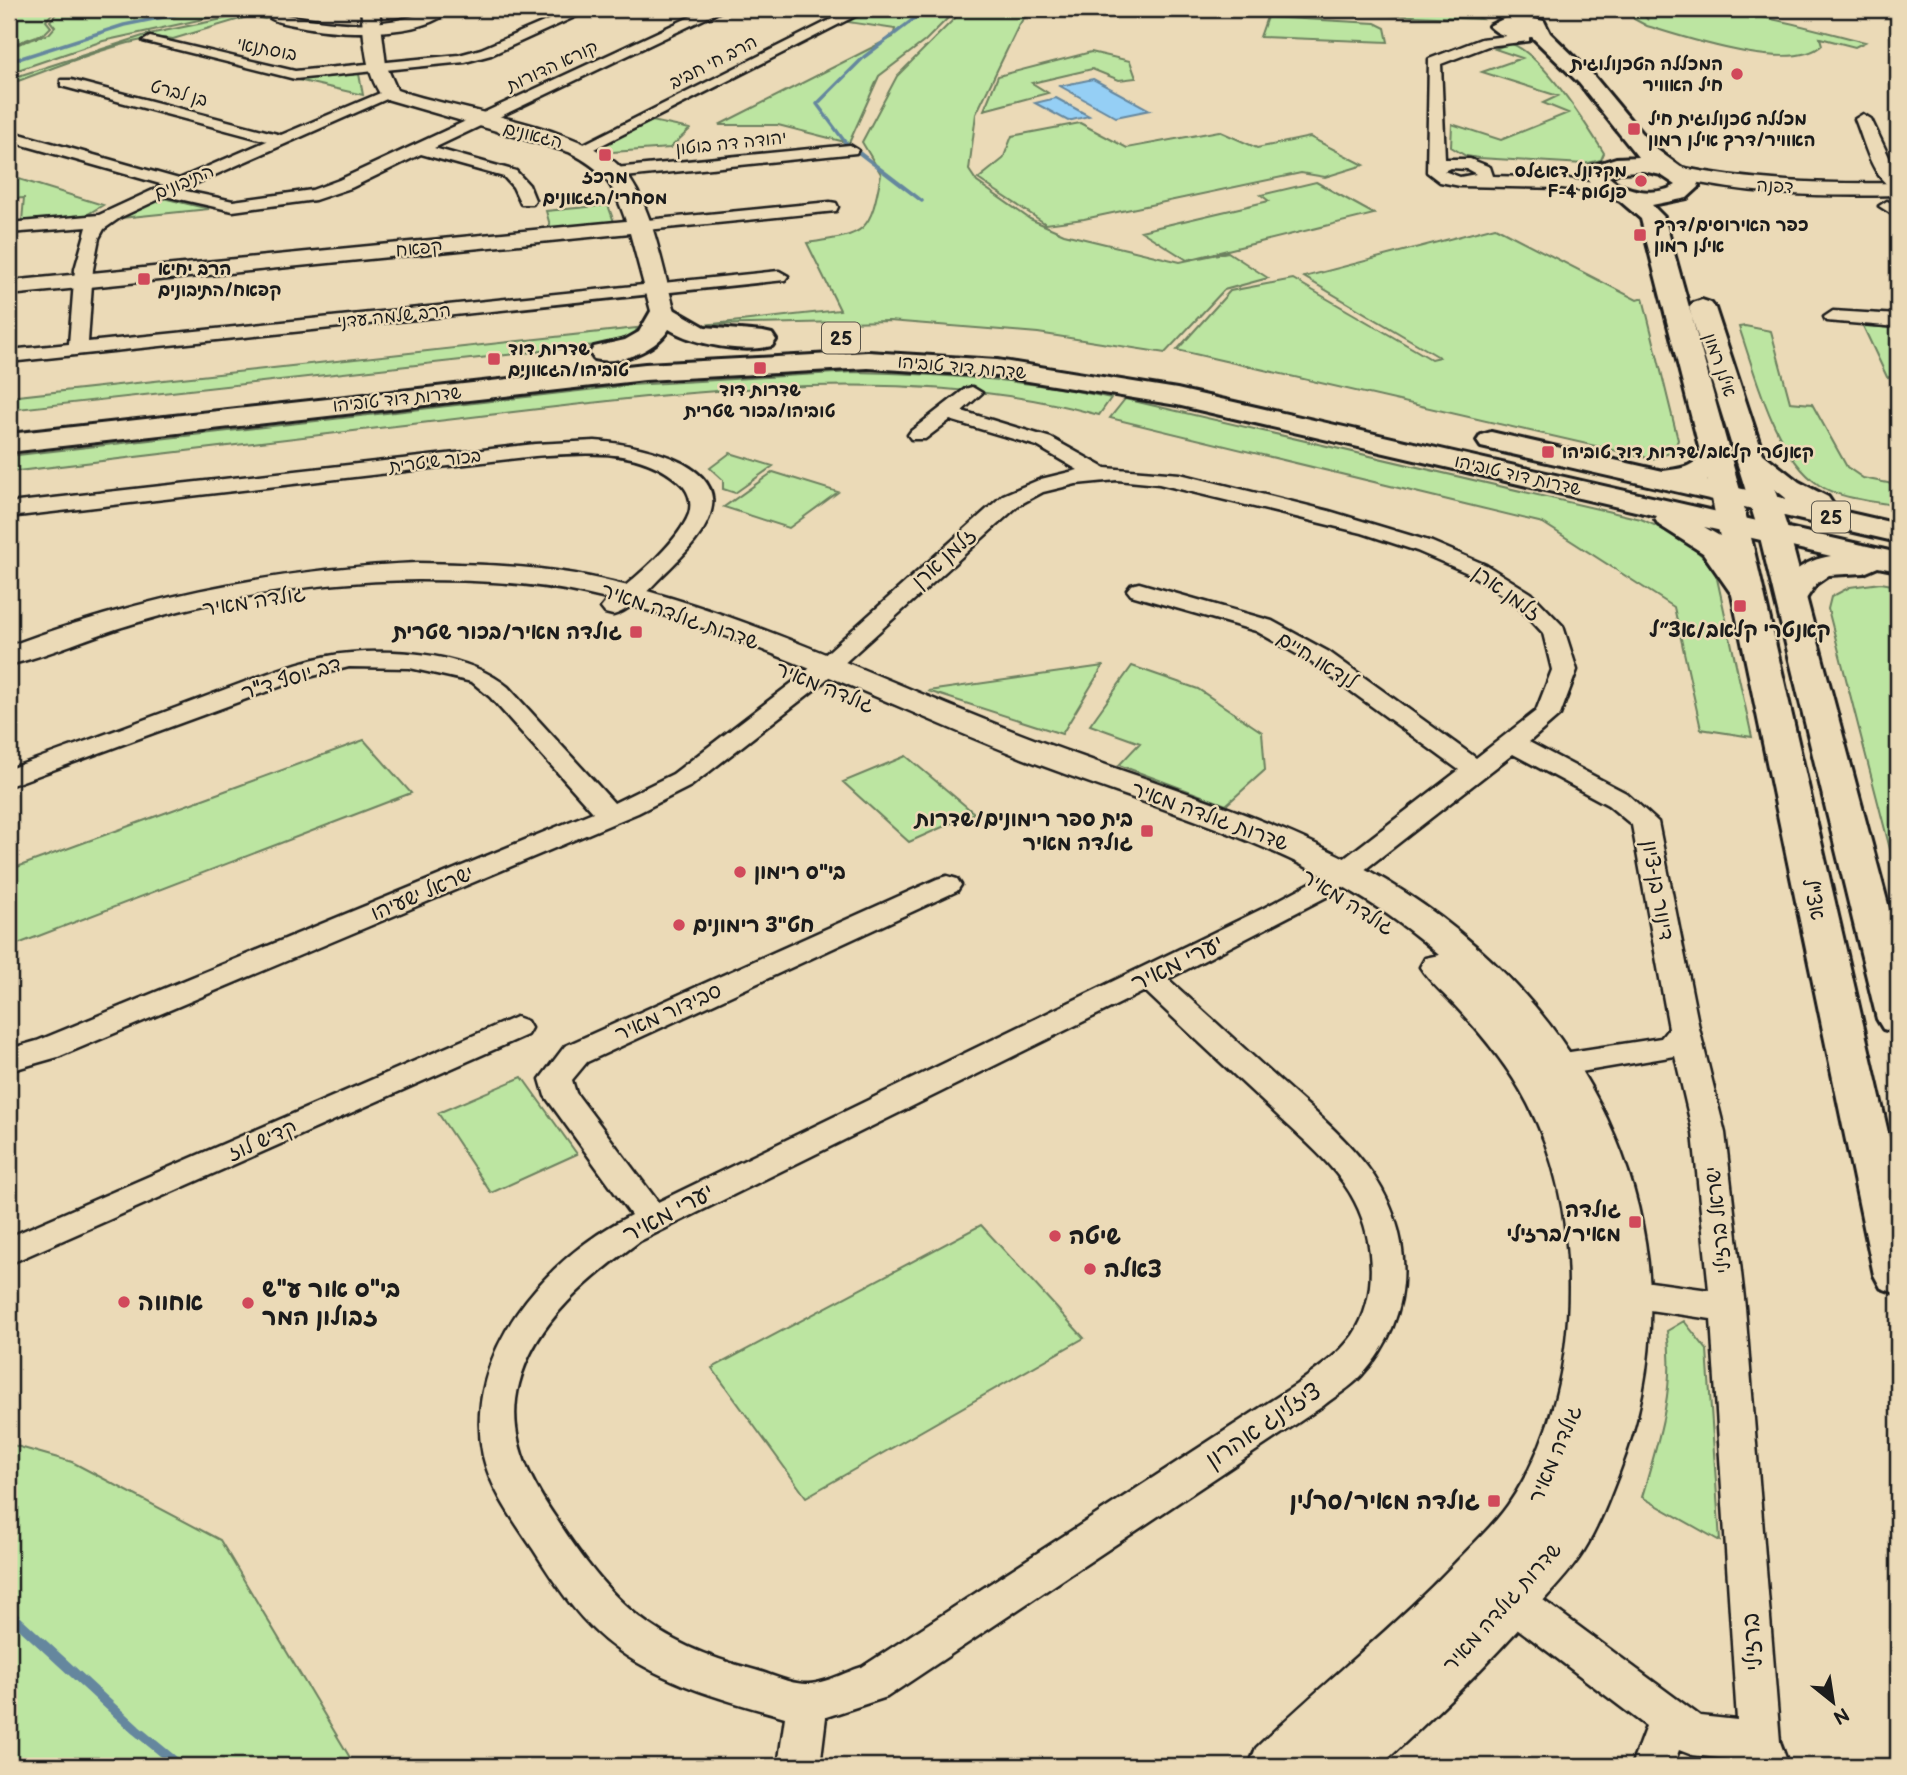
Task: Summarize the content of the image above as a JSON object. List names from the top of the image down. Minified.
{"streets":{"main road":["25","אילן רמון","שדרות דוד טוביהו","אצ\"ל"],"street":["בוסתנאי","הרב חי חביב","קורא הדורות","בן לברט","הגאונים","יהודה דה בוטון","התיבונים","דפנה","קפאח","הרב שלמה עדני","בכור שיטרית","זלמן ארן","גולדה מאיר","שדרות גולדה מאיר","לנדאו חיים","דב יוסף ד\"ר","דינור בן-ציון","ישראל ישעיהו","יערי מאיר","סבידור מאיר","קדיש לוז","ישראל ברזילי","ציזלינג אהרון","ברזילי"]},"crossings":[["בוסתנאי","קורא הדורות"],["הרב חי חביב","הגאונים"],["קורא הדורות","הגאונים"],["קורא הדורות","התיבונים"],["בן לברט","התיבונים"],["הגאונים","יהודה דה בוטון"],["הגאונים","התיבונים"],["דפנה","אילן רמון"],["אילן רמון","שדרות דוד טוביהו"],["אילן רמון","אצ\"ל"],["שדרות דוד טוביהו","אצ\"ל"],["בכור שיטרית","גולדה מאיר"],["בכור שיטרית","שדרות גולדה מאיר"],["זלמן ארן","גולדה מאיר"],["זלמן ארן","שדרות גולדה מאיר"],["זלמן ארן","לנדאו חיים"],["זלמן ארן","דינור בן-ציון"],["זלמן ארן","ישראל ישעיהו"],["זלמן ארן","יערי מאיר"],["גולדה מאיר","שדרות גולדה מאיר"],["גולדה מאיר","ישראל ישעיהו"],["גולדה מאיר","יערי מאיר"],["גולדה מאיר","ברזילי"],["שדרות גולדה מאיר","יערי מאיר"],["שדרות גולדה מאיר","ברזילי"],["דב יוסף ד\"ר","ישראל ישעיהו"],["דינור בן-ציון","ישראל ברזילי"],["יערי מאיר","סבידור מאיר"],["יערי מאיר","ציזלינג אהרון"],["ישראל ברזילי","ברזילי"]],"places":{"other":["המכללה הטכנולוגית חיל האוויר","מקדונל דאגלס F-4 פנטום","בי\"ס רימון","חט\"צ רימונים","שיטה","צאלה","אחווה","בי\"ס אור ע\"ש זבולון המר"],"transit":["מכללה טכנולוגית חיל האוויר/דרך אילן רמון","מרכז מסחרי/הגאונים","כפר האירוסים/דרך אילן רמון","הרב יחיא קפאח/התיבונים","שדרות דוד טוביהו/הגאונים","שדרות דוד טוביהו/בכור שטרית","קאנטרי קלאב/שדרות דוד טוביהו","קאנטרי קלאב/אצ״ל","גולדה מאיר/בכור שטרית","בית ספר רימונים/שדרות גולדה מאיר","גולדה מאיר/ברזילי","גולדה מאיר/סרלין"]},"north":"bottom right"}
